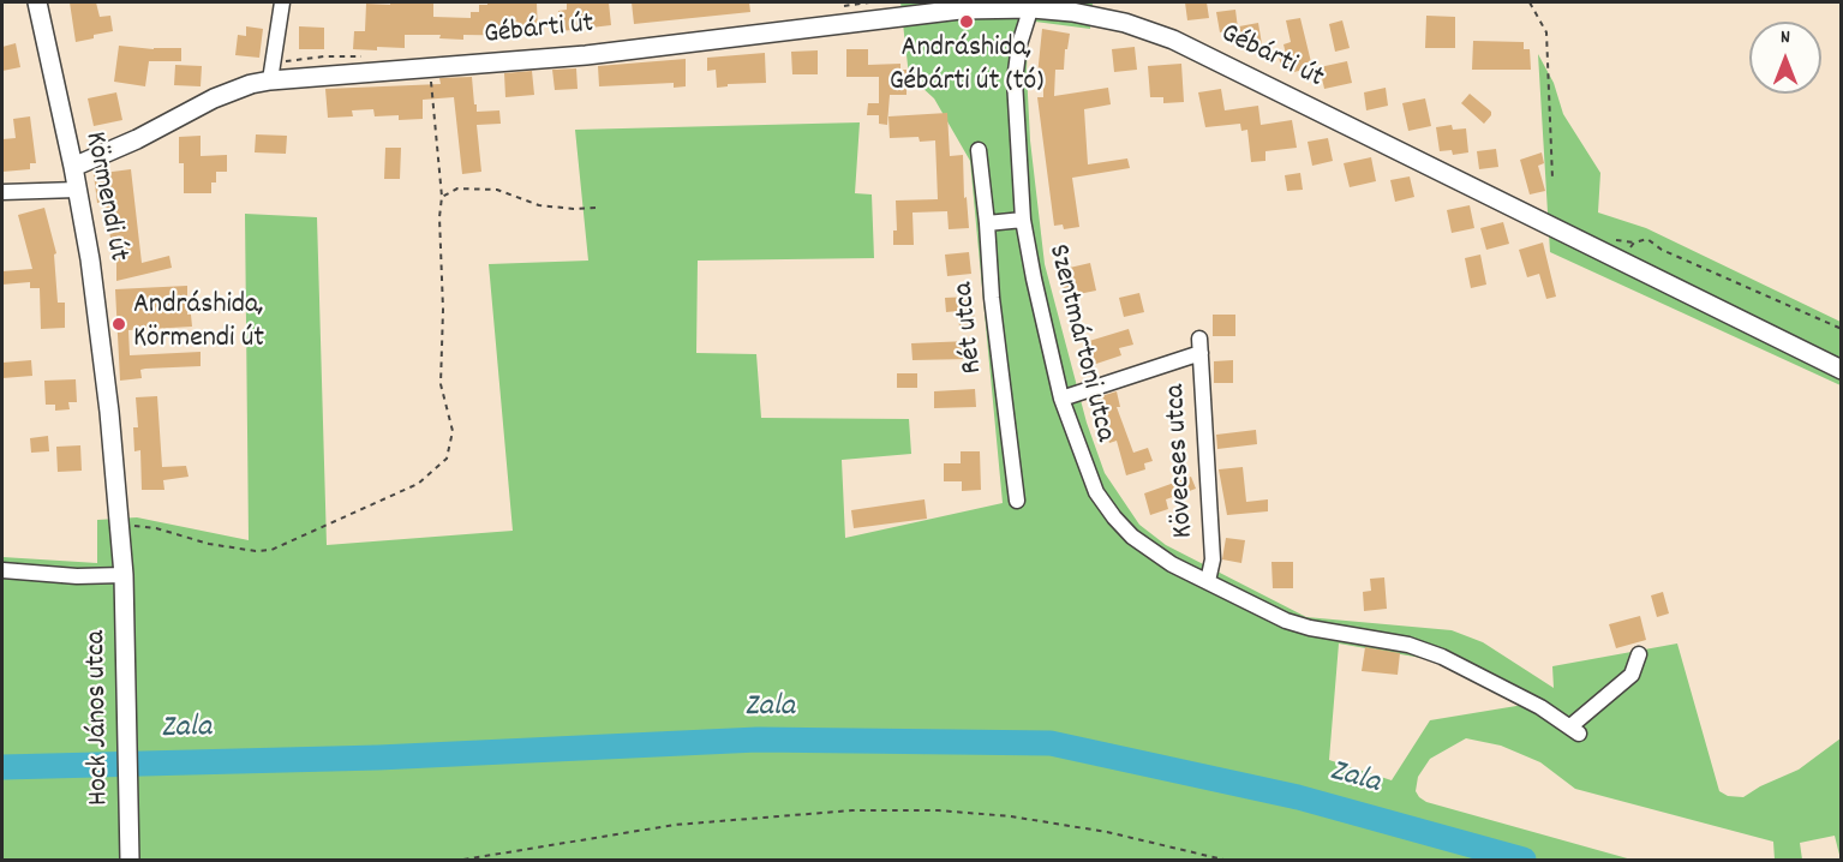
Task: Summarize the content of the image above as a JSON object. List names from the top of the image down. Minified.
{"streets":{"main road":["Gébárti út","Körmendi út","Hock János utca"],"street":["Rét utca","Szentmártoni utca","Kövecses utca"]},"crossings":[["Gébárti út","Körmendi út"],["Gébárti út","Szentmártoni utca"],["Körmendi út","Hock János utca"],["Szentmártoni utca","Kövecses utca"]],"water":["Zala"],"places":["Andráshida, Gébárti út (tó)","Andráshida, Körmendi út"],"north":"top"}
